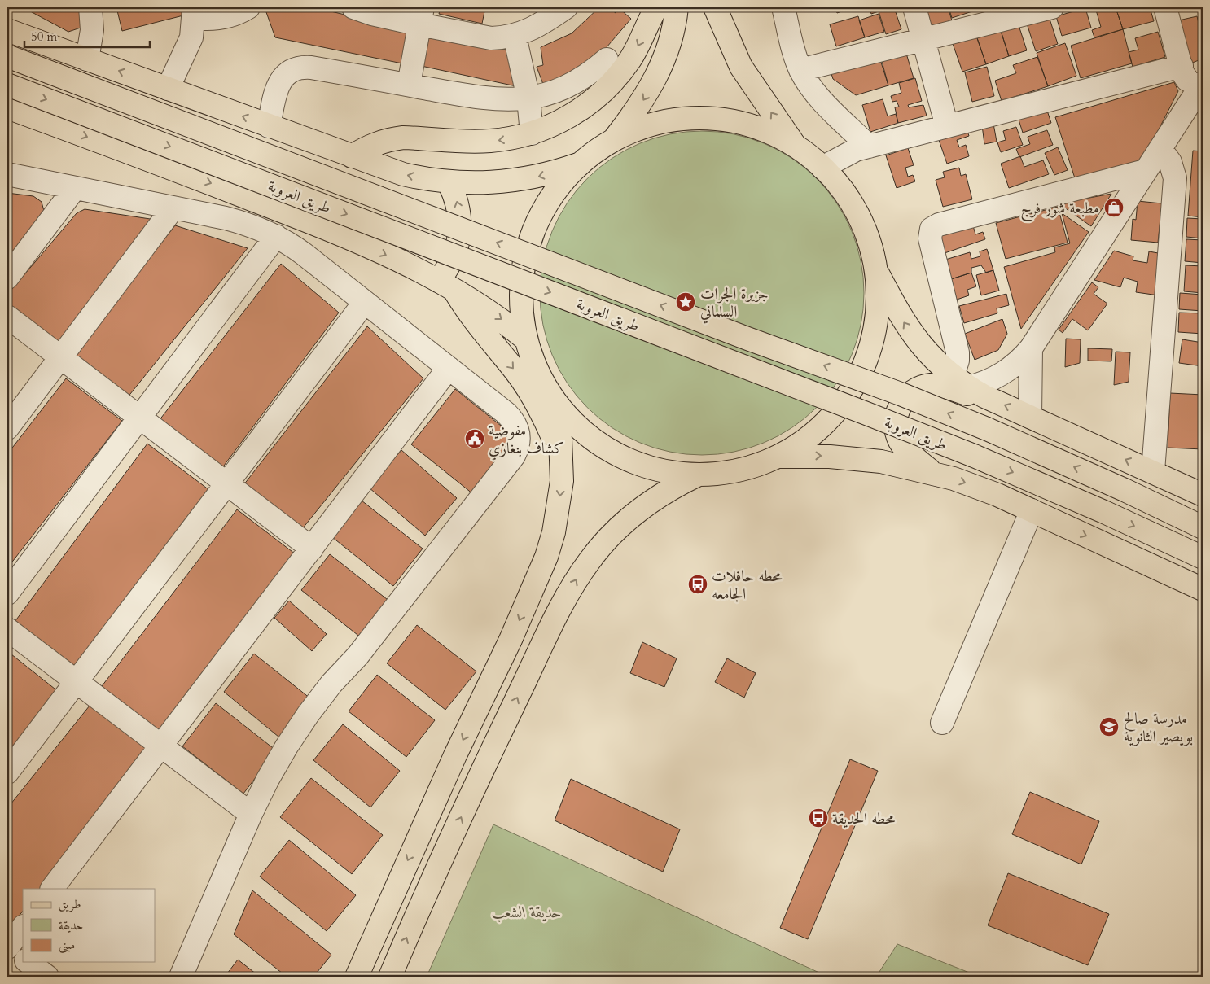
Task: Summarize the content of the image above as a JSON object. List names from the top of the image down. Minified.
{"streets":{"main road":["طريق العروبة"]},"parks":["حديقة الشعب"],"places":{"shop":["مطبعة شور فرج"],"place":["جزيرة الجرات السلماني"],"public building":["مفوضية كشاف بنغازي"],"bus stop":["محطه حافلات الجامعه","محطه الحديقة"],"school or university":["مدرسة صالح بويصير الثانوية"]},"legend":["طريق","حديقة","مبنى"],"scale_bar":"50 m"}
